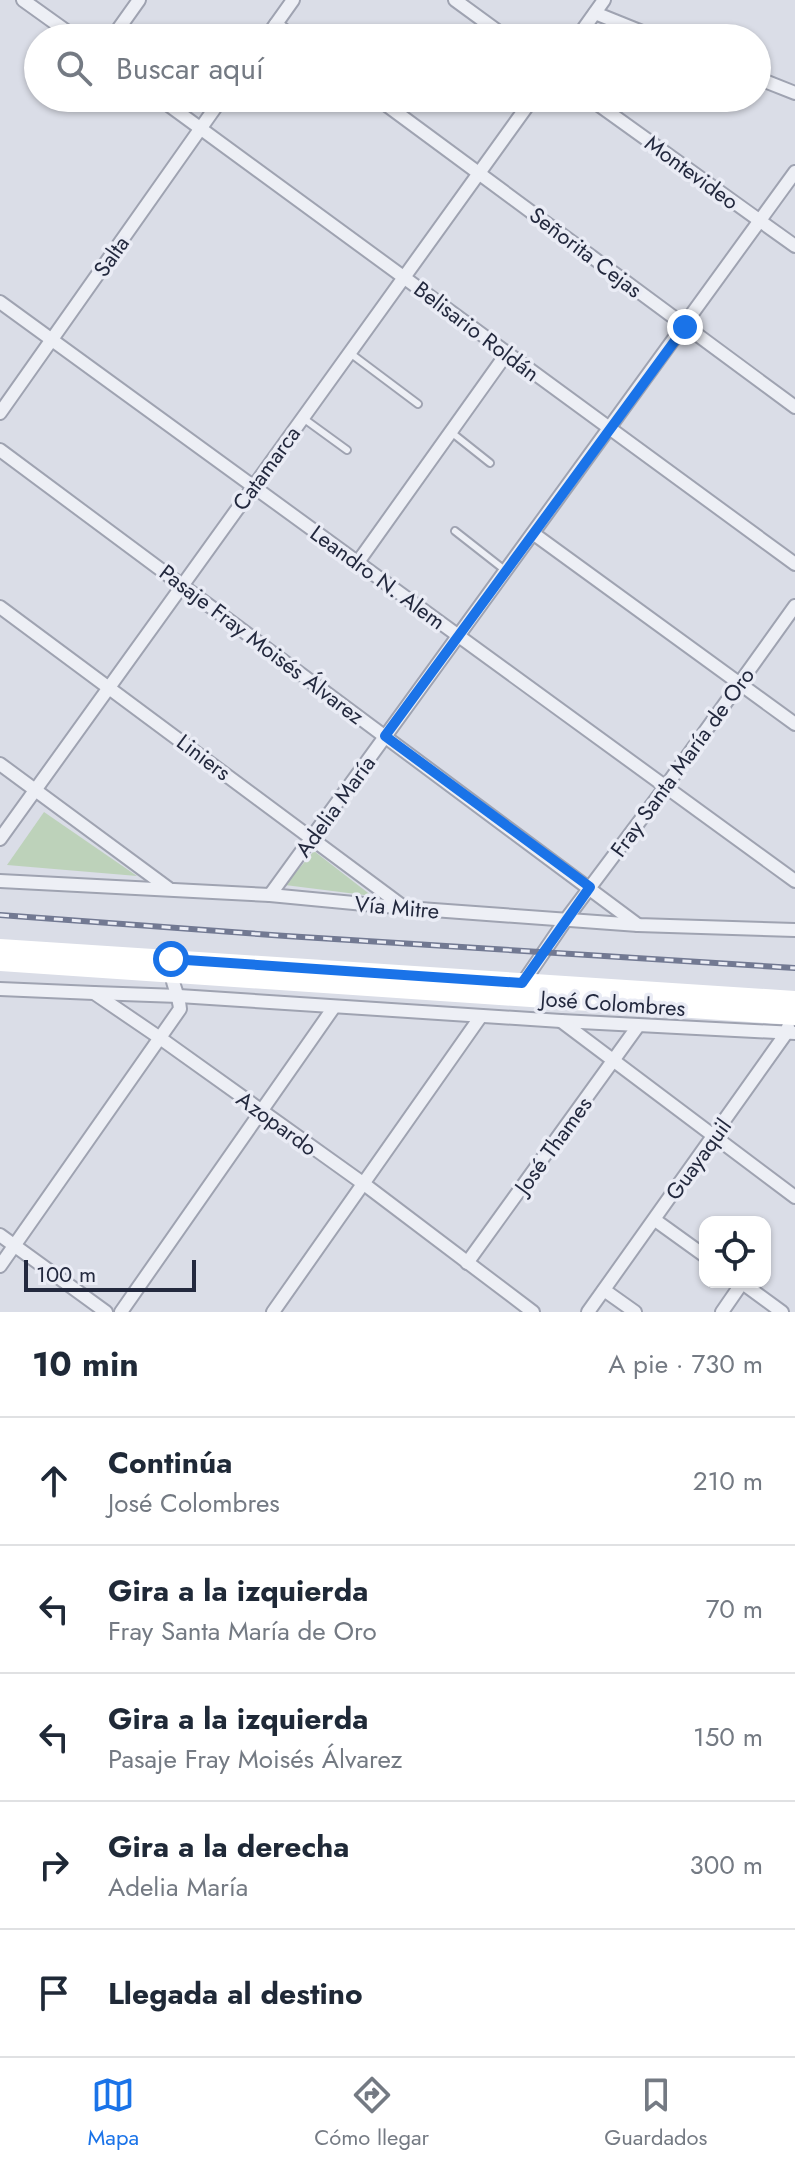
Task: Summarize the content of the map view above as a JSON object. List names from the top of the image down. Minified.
{"streets":{"main road":["José Colombres"],"street":["Montevideo","Señorita Cejas","Salta","Belisario Roldán","Catamarca","Leandro N. Alem","Pasaje Fray Moisés Álvarez","Liniers","Fray Santa María de Oro","Adelia María","Vía Mitre","Azopardo","José Thames","Guayaquil"]},"crossings":[["Montevideo","Adelia María"],["Señorita Cejas","Catamarca"],["Señorita Cejas","Adelia María"],["Salta","Belisario Roldán"],["Salta","Leandro N. Alem"],["Belisario Roldán","Catamarca"],["Belisario Roldán","Adelia María"],["Catamarca","Leandro N. Alem"],["Catamarca","Pasaje Fray Moisés Álvarez"],["Catamarca","Liniers"],["Leandro N. Alem","Fray Santa María de Oro"],["Leandro N. Alem","Adelia María"],["Pasaje Fray Moisés Álvarez","Fray Santa María de Oro"],["Pasaje Fray Moisés Álvarez","Adelia María"],["Pasaje Fray Moisés Álvarez","Vía Mitre"],["Liniers","Adelia María"],["Liniers","Vía Mitre"],["Fray Santa María de Oro","Vía Mitre"],["Fray Santa María de Oro","José Colombres"],["Adelia María","Vía Mitre"],["José Colombres","Azopardo"],["José Colombres","José Thames"],["José Colombres","Guayaquil"],["Azopardo","José Thames"]],"scale_bar":"100 m","page":{"search":"Buscar aquí","scale":"100 m","heading":["10 min","A pie · 730 m"],"list":[["Continúa","José Colombres","210 m"],["Gira a la izquierda","Fray Santa María de Oro","70 m"],["Gira a la izquierda","Pasaje Fray Moisés Álvarez","150 m"],["Gira a la derecha","Adelia María","300 m"],"Llegada al destino"],"nav":["Mapa","Cómo llegar","Guardados"]}}
